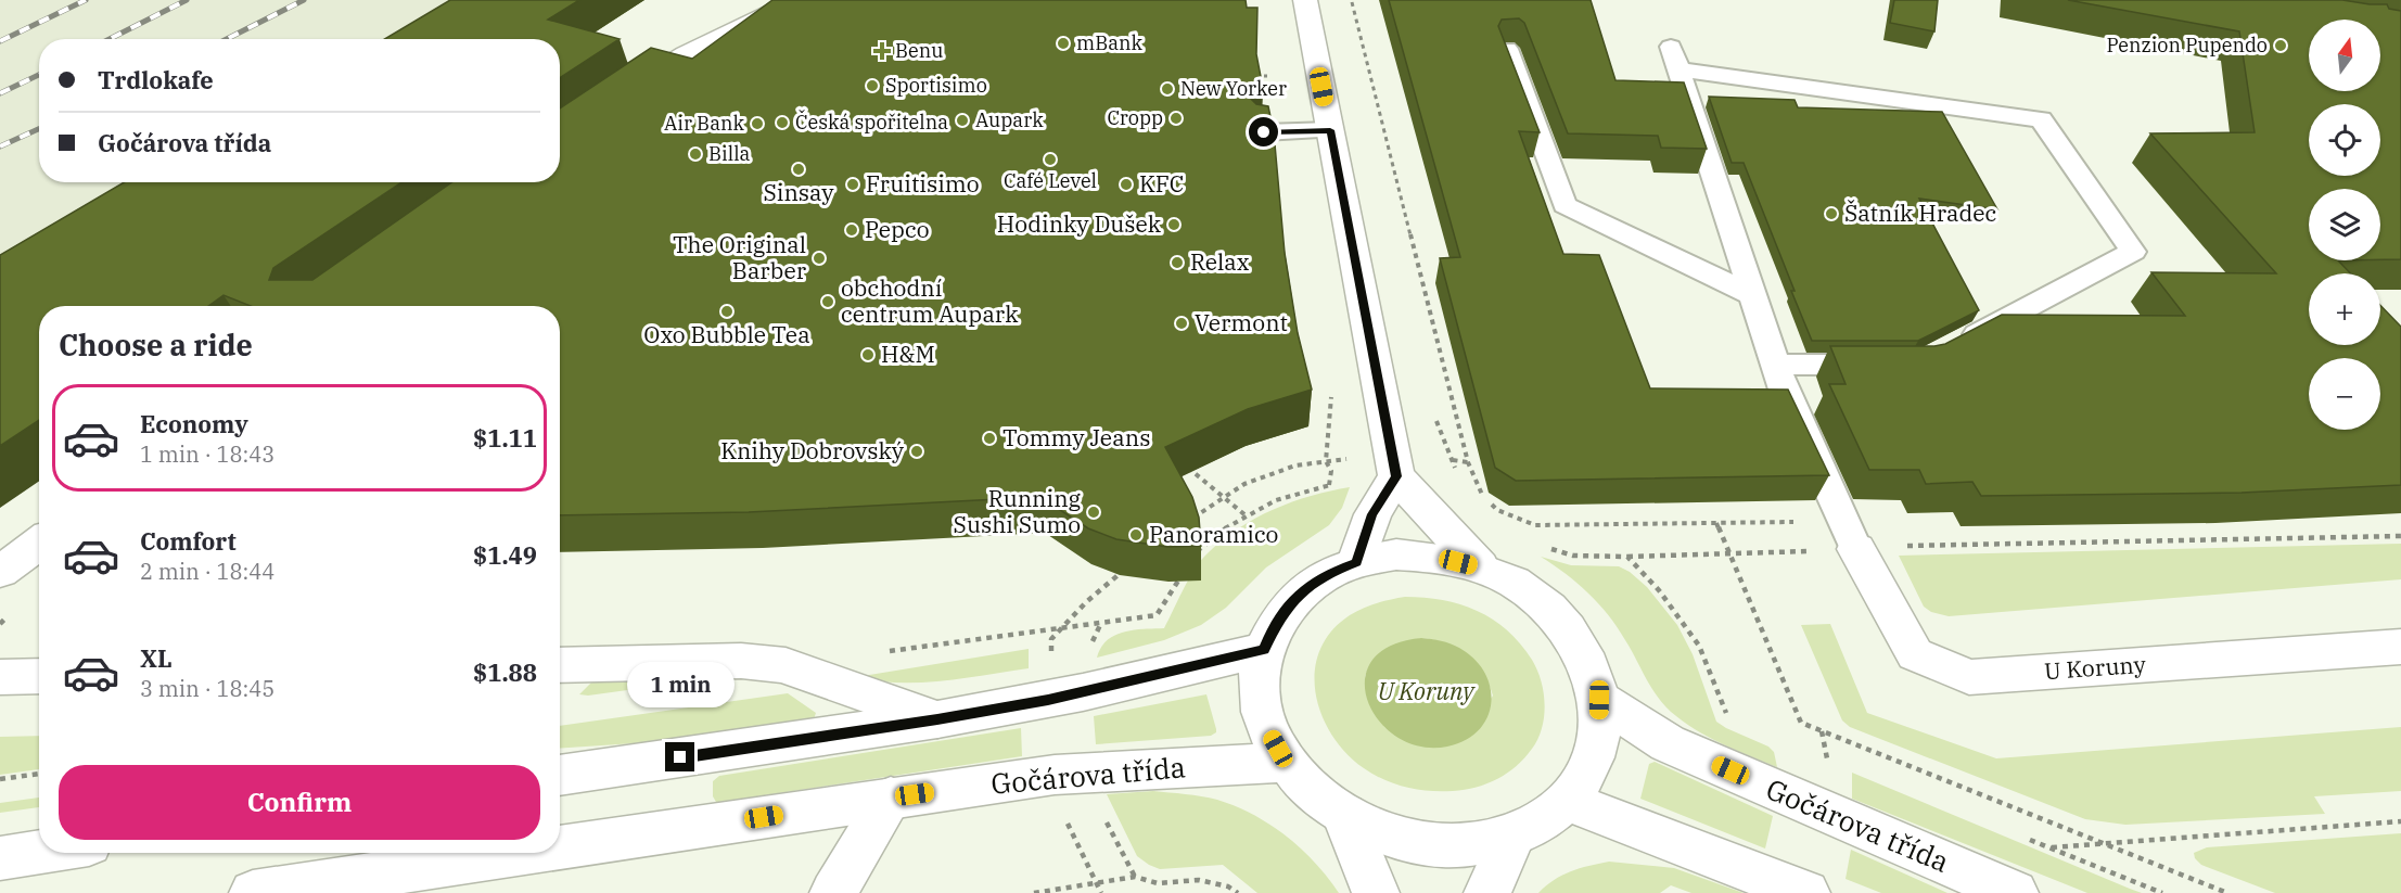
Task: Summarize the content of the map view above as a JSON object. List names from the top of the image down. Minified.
{"streets":{"street":["U Koruny","Gočárova třída"]},"water":["U Koruny"],"places":{"other":["mBank","Penzion Pupendo","Sportisimo","New Yorker","Cropp","Aupark","Česká spořitelna","Air Bank","Billa","Café Level","Sinsay","Fruitisimo","KFC","Šatník Hradec","Hodinky Dušek","Pepco","The Original Barber","Relax","obchodní centrum Aupark","Oxo Bubble Tea","Vermont","H&M","Tommy Jeans","Knihy Dobrovský","Running Sushi Sumo","Panoramico"],"health":["Benu"]},"north":"top","page":{"map_buttons":["+","−"],"banner":["Trdlokafe","Gočárova třída"],"heading":"Choose a ride","list":[{"name":"Economy","note":"1 min · 18:43","value":"$1.11"},{"name":"Comfort","note":"2 min · 18:44","value":"$1.49"},{"name":"XL","note":"3 min · 18:45","value":"$1.88"}],"bubble":"1 min","buttons":"Confirm"}}
